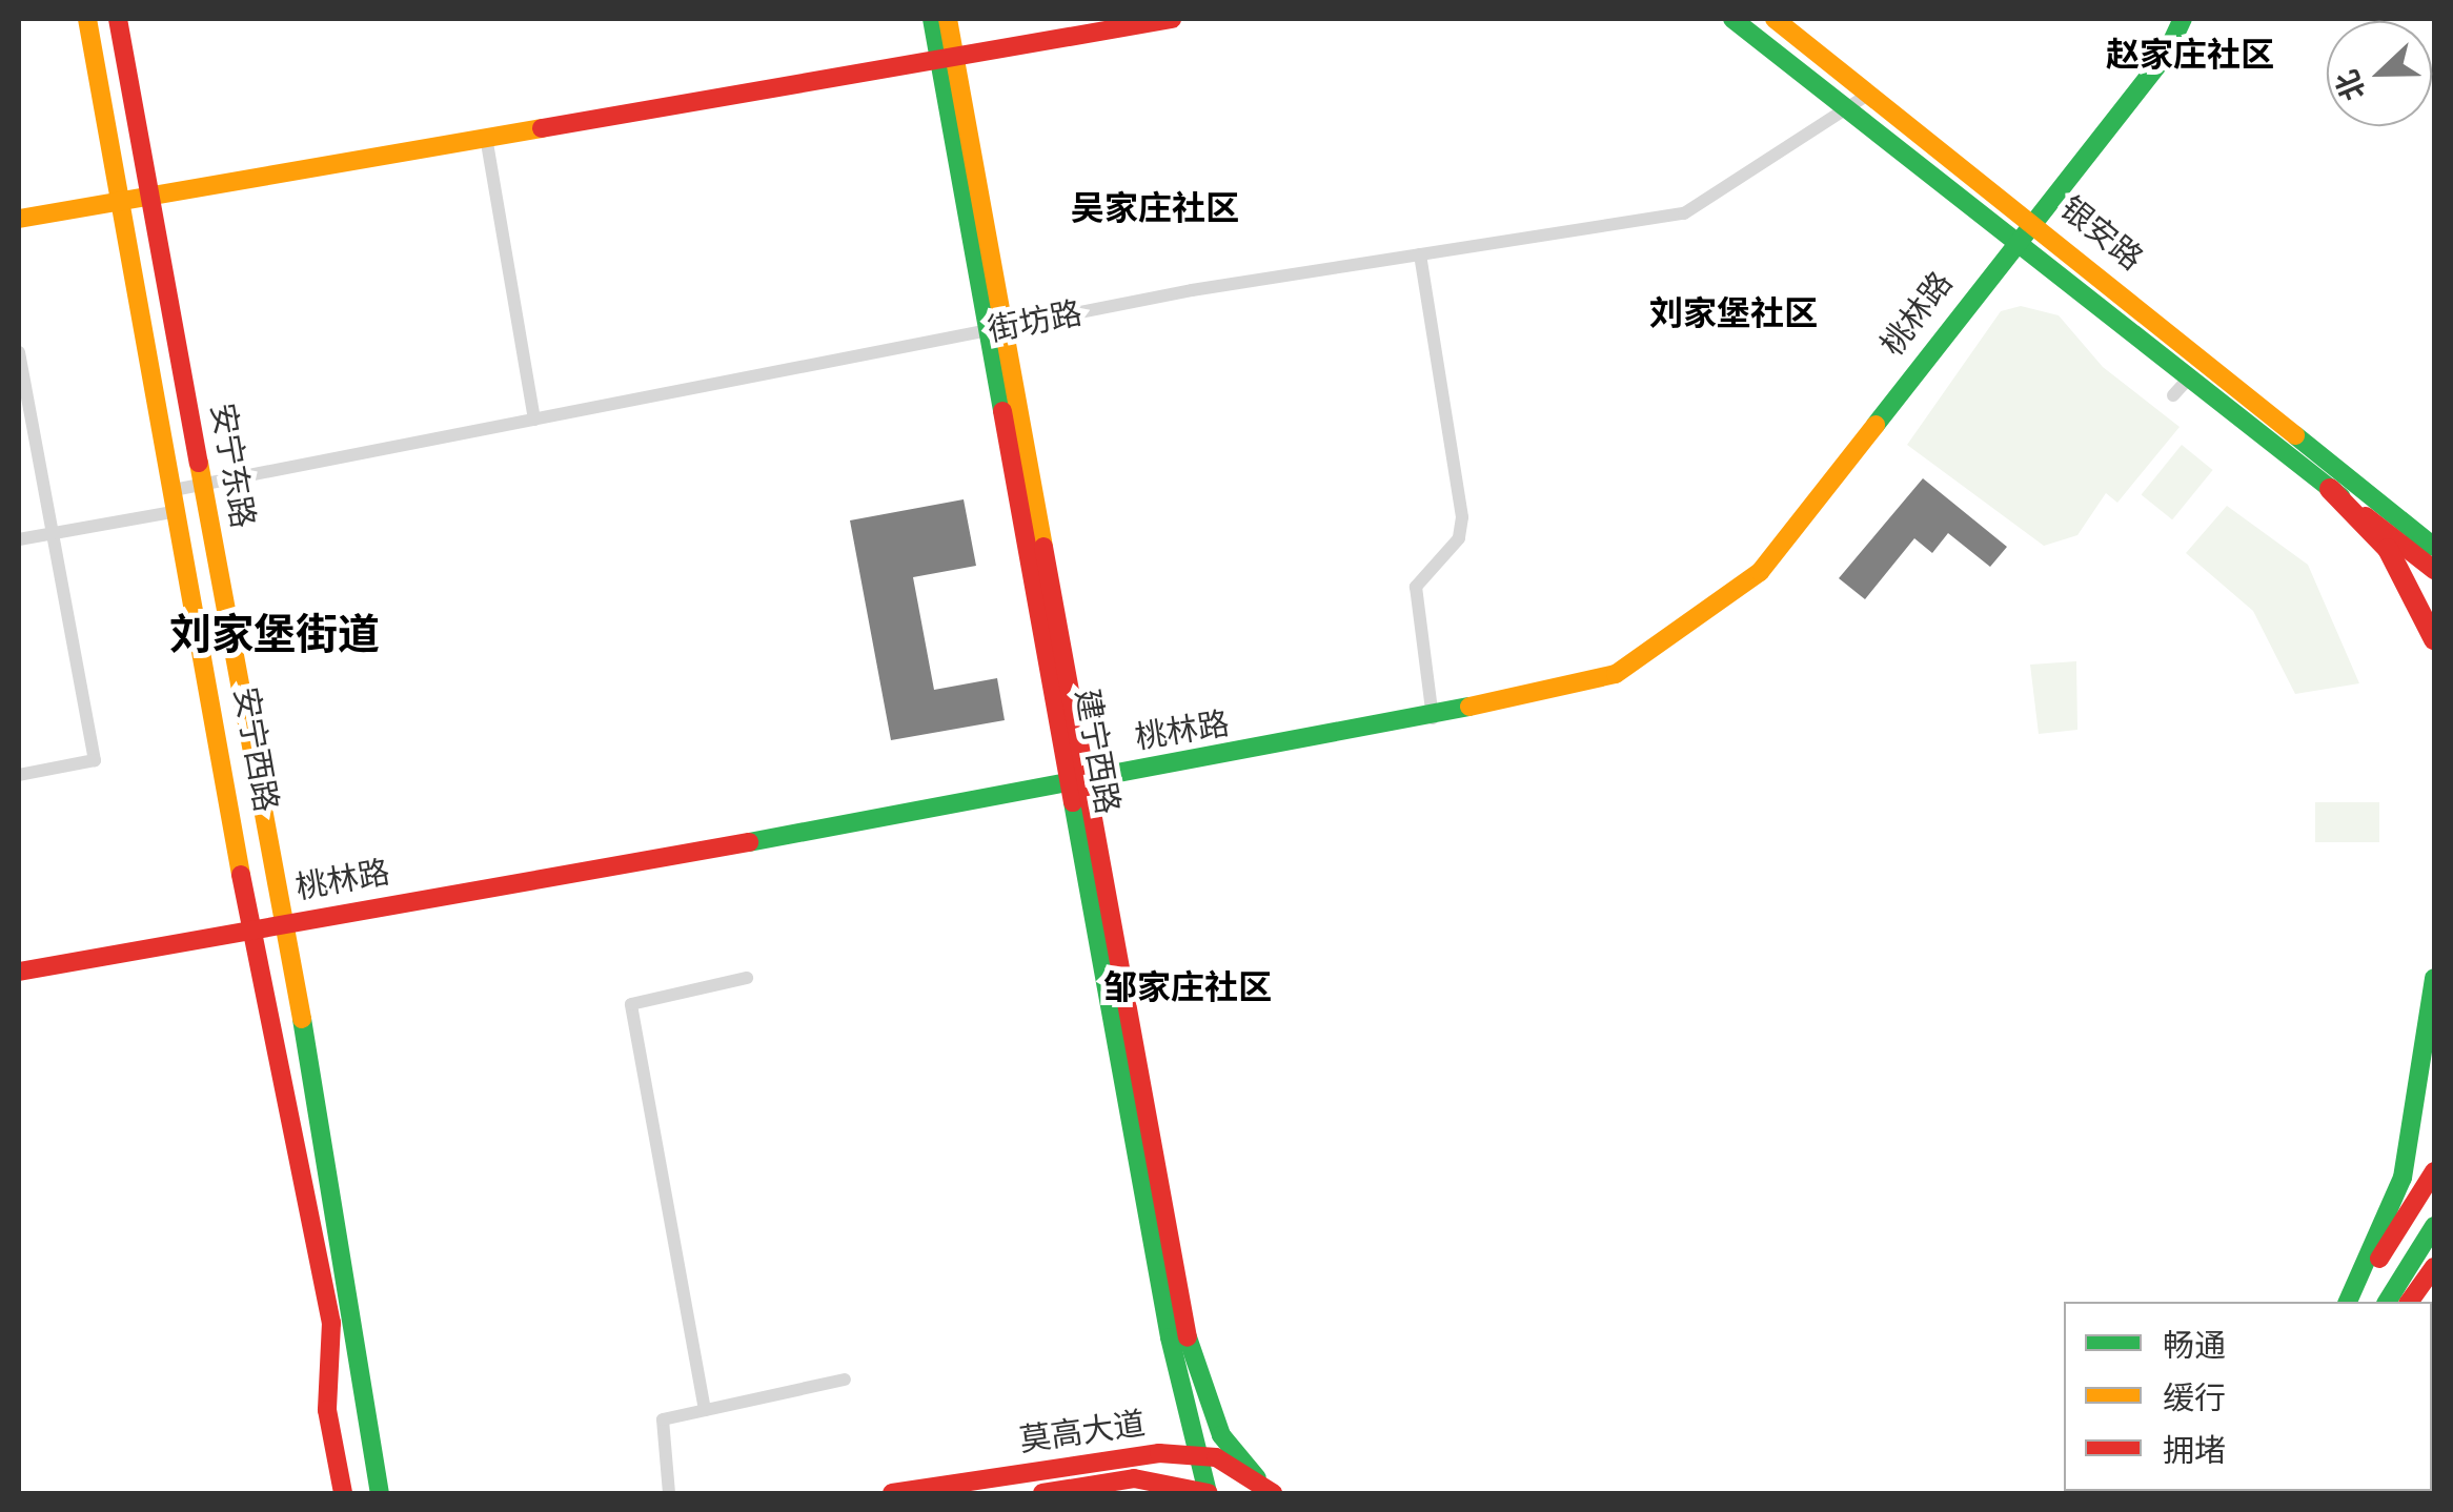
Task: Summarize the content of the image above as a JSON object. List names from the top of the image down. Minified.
{"streets":{"main road":["银安路","桃林路","安宁东路","安宁西路","建宁西路","莫高大道"],"street":["街坊路"]},"crossings":[["银安路","桃林路"],["银安路","街坊路"],["桃林路","安宁东路"],["桃林路","安宁西路"],["桃林路","建宁西路"],["街坊路","安宁东路"],["街坊路","安宁西路"],["街坊路","建宁西路"],["建宁西路","莫高大道"]],"districts":["赵家庄社区","吴家庄社区","刘家堡社区","刘家堡街道","邹家庄社区"],"legend":["畅通","缓行","拥堵"],"north":"left"}
